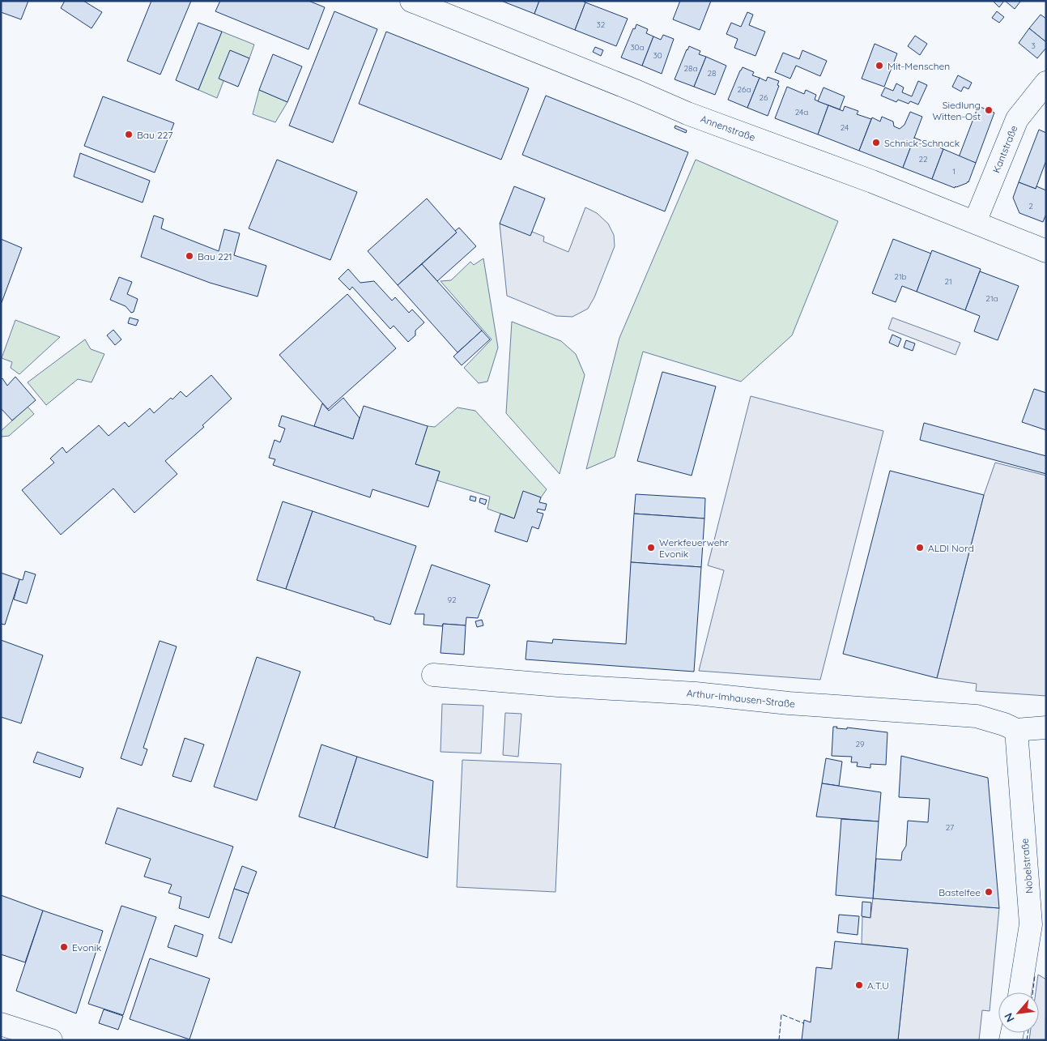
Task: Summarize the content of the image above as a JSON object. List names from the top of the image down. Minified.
{"streets":{"street":["Annenstraße","Kantstraße","Arthur-Imhausen-Straße","Nobelstraße"]},"crossings":[["Annenstraße","Kantstraße"],["Arthur-Imhausen-Straße","Nobelstraße"]],"places":["Mit-Menschen","Siedlung Witten-Ost","Bau 227","Schnick-Schnack","Bau 221","Werkfeuerwehr Evonik","ALDI Nord","Bastelfee","Evonik","A.T.U"],"house_numbers":["32","3","30a","30","28a","28","26a","26","24a","24","22","1","2","21b","21","21a","92","29","27"],"north":"bottom left"}
